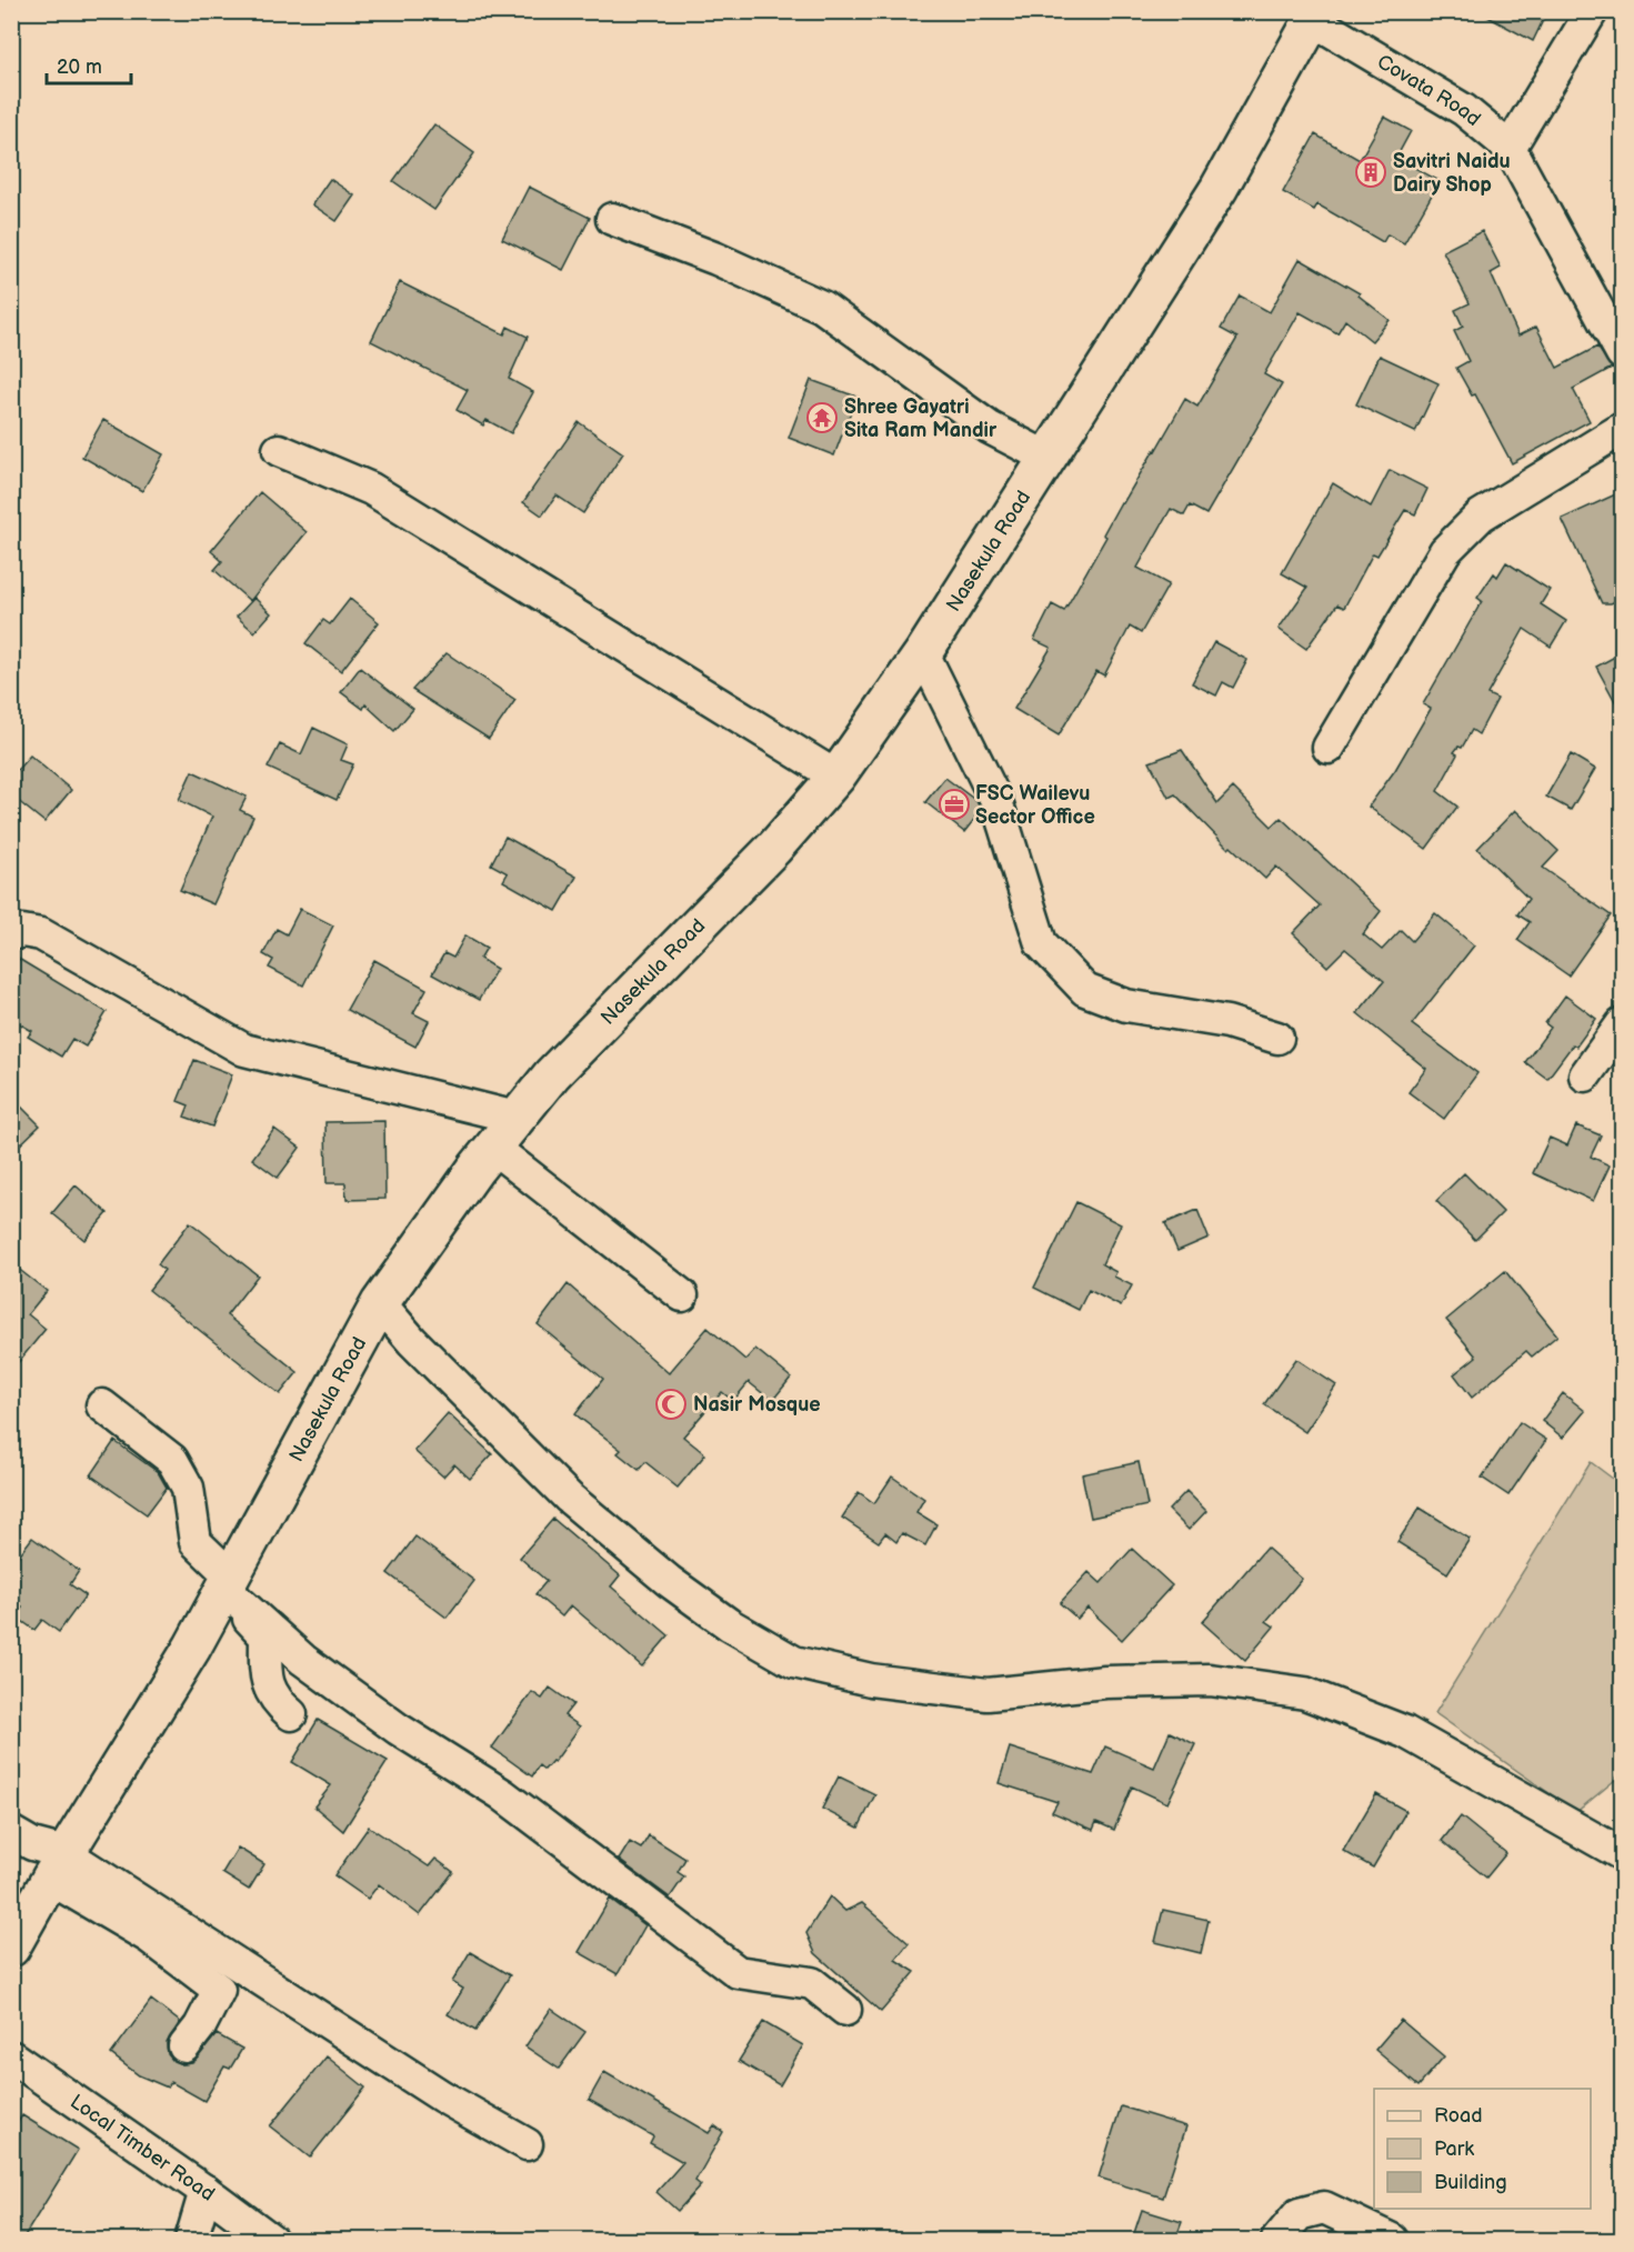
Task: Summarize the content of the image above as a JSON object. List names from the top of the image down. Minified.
{"streets":{"main road":["Nasekula Road"],"street":["Covata Road","Local Timber Road"]},"crossings":[["Covata Road","Nasekula Road"]],"places":{"building":["Savitri Naidu Dairy Shop"],"temple":["Shree Gayatri Sita Ram Mandir"],"office":["FSC Wailevu Sector Office"],"mosque":["Nasir Mosque"]},"legend":["Road","Park","Building"],"scale_bar":"20 m"}
